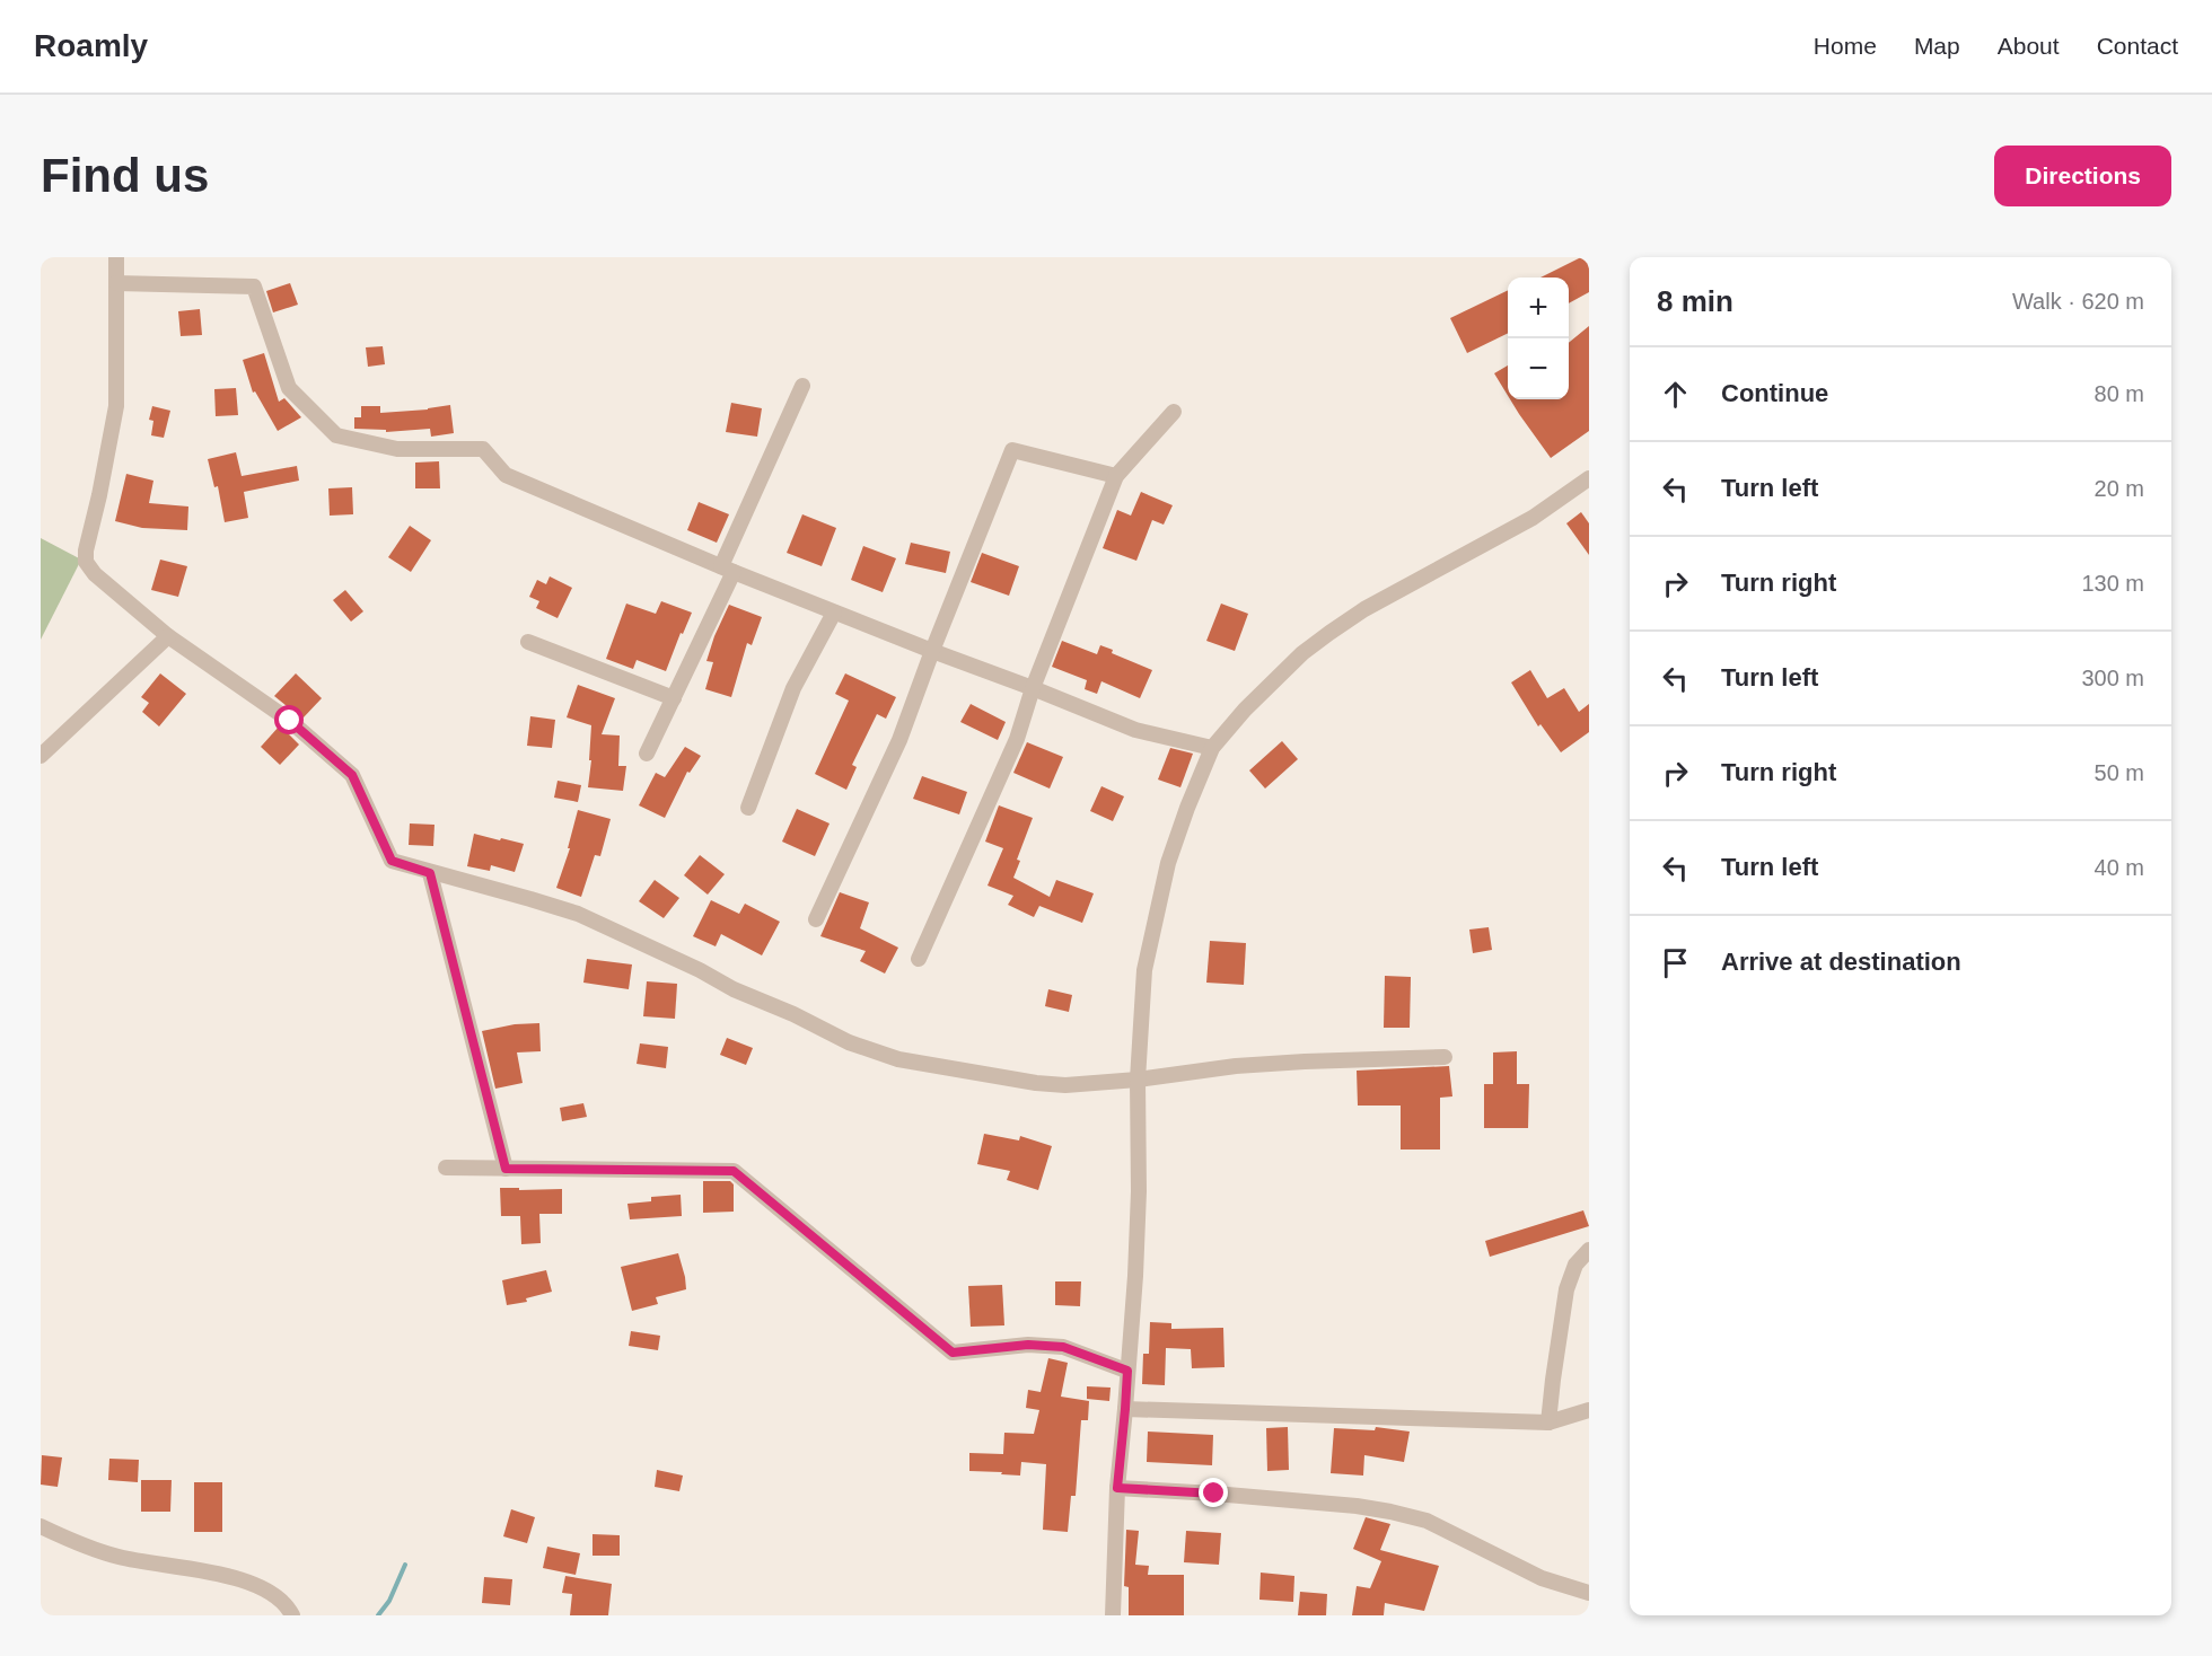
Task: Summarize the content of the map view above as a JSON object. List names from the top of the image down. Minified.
{"page":{"header":"Roamly","nav":["Home","Map","About","Contact"],"buttons":"Directions","title":"Find us","heading":["8 min","Walk · 620 m"],"map_buttons":["+","−"],"list":[["Continue","80 m"],["Turn left","20 m"],["Turn right","130 m"],["Turn left","300 m"],["Turn right","50 m"],["Turn left","40 m"],"Arrive at destination"]}}
